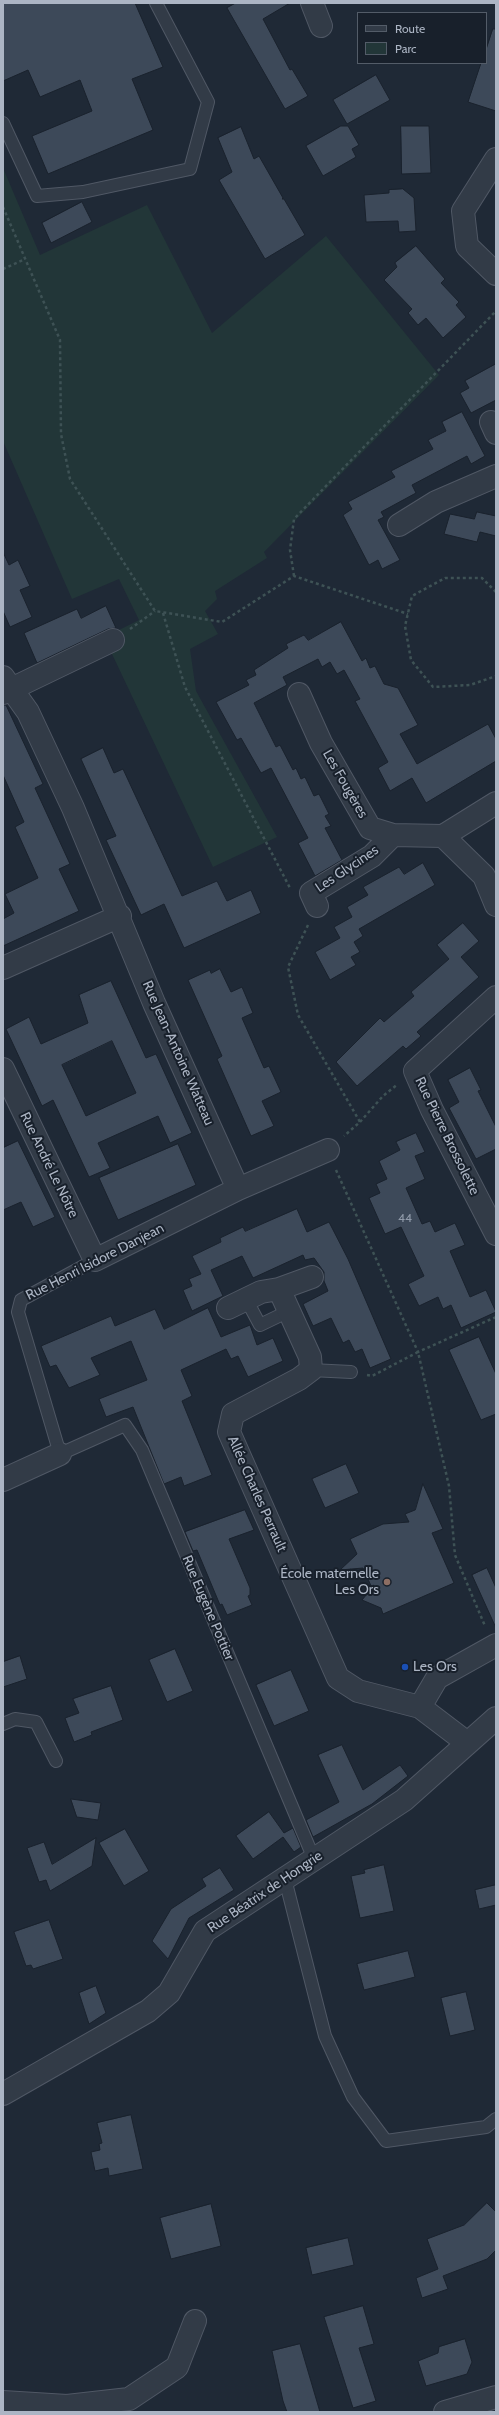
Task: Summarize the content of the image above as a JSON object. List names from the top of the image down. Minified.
{"streets":{"street":["Les Fougères","Les Glycines","Rue Jean-Antoine Watteau","Rue Pierre Brossolette","Rue André Le Nôtre","Rue Henri Isidore Danjean","Allée Charles Perrault","Rue Béatrix de Hongrie"],"lane":["Rue Eugène Pottier"]},"crossings":[["Les Fougères","Les Glycines"],["Rue Jean-Antoine Watteau","Rue Henri Isidore Danjean"],["Rue André Le Nôtre","Rue Henri Isidore Danjean"],["Rue Henri Isidore Danjean","Rue Eugène Pottier"],["Allée Charles Perrault","Rue Béatrix de Hongrie"],["Rue Eugène Pottier","Rue Béatrix de Hongrie"]],"places":["École maternelle Les Ors","Les Ors"],"house_numbers":["44"],"legend":["Route","Parc"]}
